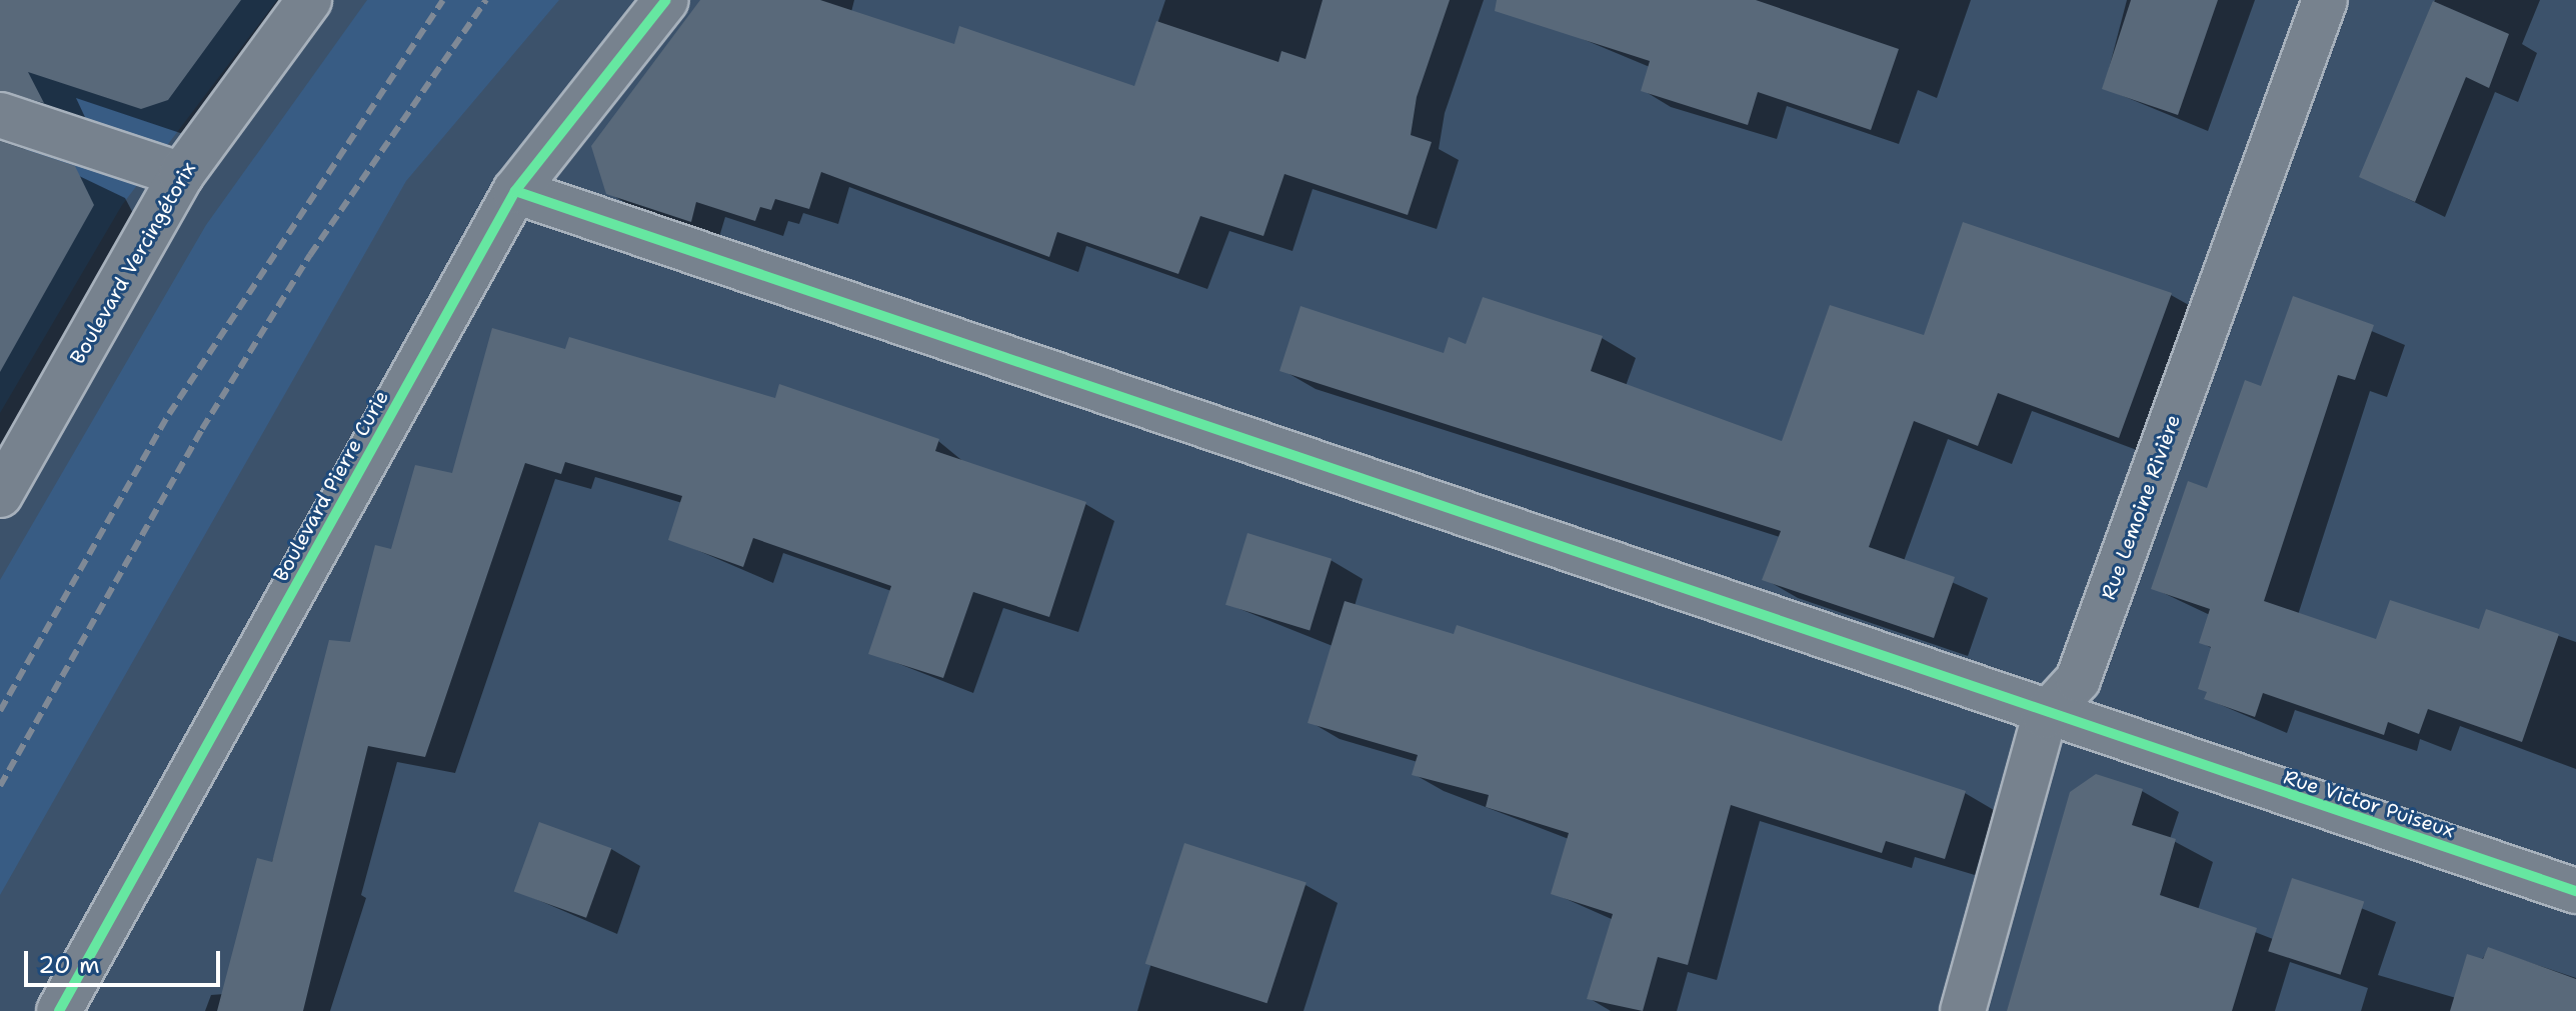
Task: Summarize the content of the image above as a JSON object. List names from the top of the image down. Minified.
{"streets":{"street":["Boulevard Vercingétorix","Boulevard Pierre Curie","Rue Lemoine Rivière","Rue Victor Puiseux"]},"crossings":[["Boulevard Pierre Curie","Rue Victor Puiseux"],["Rue Lemoine Rivière","Rue Victor Puiseux"]],"scale_bar":"20 m"}
